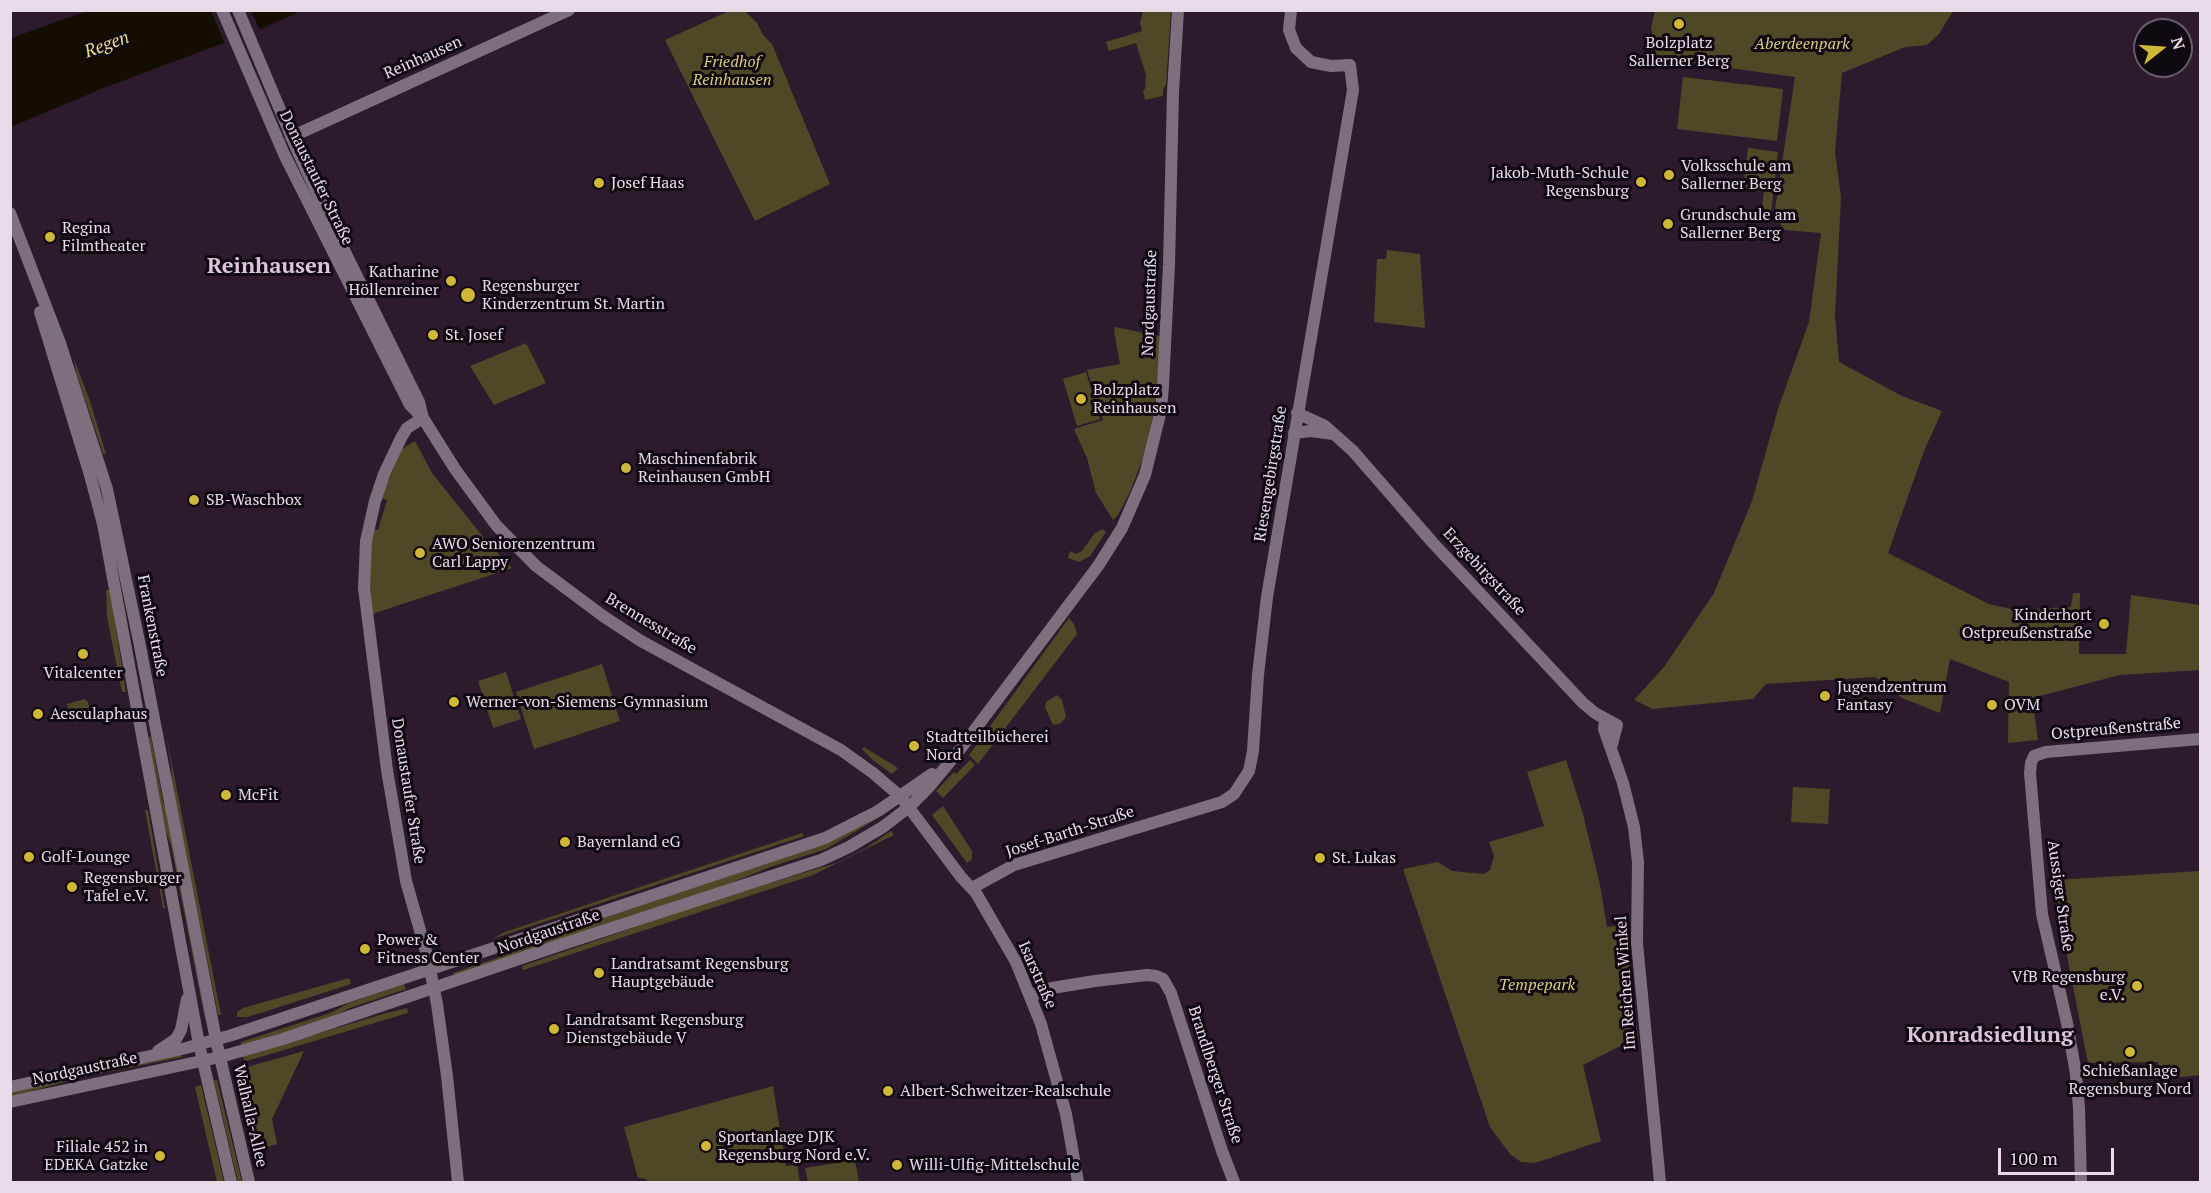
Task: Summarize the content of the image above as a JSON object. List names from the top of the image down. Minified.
{"streets":{"street":["Reinhausen","Donaustaufer Straße","Nordgaustraße","Riesengebirgstraße","Erzgebirgstraße","Brennesstraße","Frankenstraße","Ostpreußenstraße","Josef-Barth-Straße","Aussiger Straße","Isarstraße","Im Reichen Winkel","Brandlberger Straße","Walhalla-Allee"]},"crossings":[["Reinhausen","Donaustaufer Straße"],["Donaustaufer Straße","Nordgaustraße"],["Donaustaufer Straße","Brennesstraße"],["Nordgaustraße","Brennesstraße"],["Nordgaustraße","Frankenstraße"],["Nordgaustraße","Isarstraße"],["Nordgaustraße","Walhalla-Allee"],["Riesengebirgstraße","Erzgebirgstraße"],["Riesengebirgstraße","Josef-Barth-Straße"],["Erzgebirgstraße","Im Reichen Winkel"],["Brennesstraße","Isarstraße"],["Frankenstraße","Walhalla-Allee"],["Ostpreußenstraße","Aussiger Straße"],["Josef-Barth-Straße","Isarstraße"],["Isarstraße","Brandlberger Straße"]],"districts":["Reinhausen","Konradsiedlung"],"water":["Regen"],"parks":["Aberdeenpark","Friedhof Reinhausen","Tempepark"],"places":["Bolzplatz Sallerner Berg","Volksschule am Sallerner Berg","Jakob-Muth-Schule Regensburg","Josef Haas","Grundschule am Sallerner Berg","Regina Filmtheater","Katharine Höllenreiner","Regensburger Kinderzentrum St. Martin","St. Josef","Bolzplatz Reinhausen","Maschinenfabrik Reinhausen GmbH","SB-Waschbox","AWO Seniorenzentrum Carl Lappy","Kinderhort Ostpreußenstraße","Vitalcenter","Jugendzentrum Fantasy","Werner-von-Siemens-Gymnasium","OVM","Aesculaphaus","Stadtteilbücherei Nord","McFit","Bayernland eG","Golf-Lounge","St. Lukas","Regensburger Tafel e.V.","Power & Fitness Center","Landratsamt Regensburg Hauptgebäude","VfB Regensburg e.V.","Landratsamt Regensburg Dienstgebäude V","Schießanlage Regensburg Nord","Albert-Schweitzer-Realschule","Sportanlage DJK Regensburg Nord e.V.","Filiale 452 in EDEKA Gatzke","Willi-Ulfig-Mittelschule"],"scale_bar":"100 m","north":"right"}
